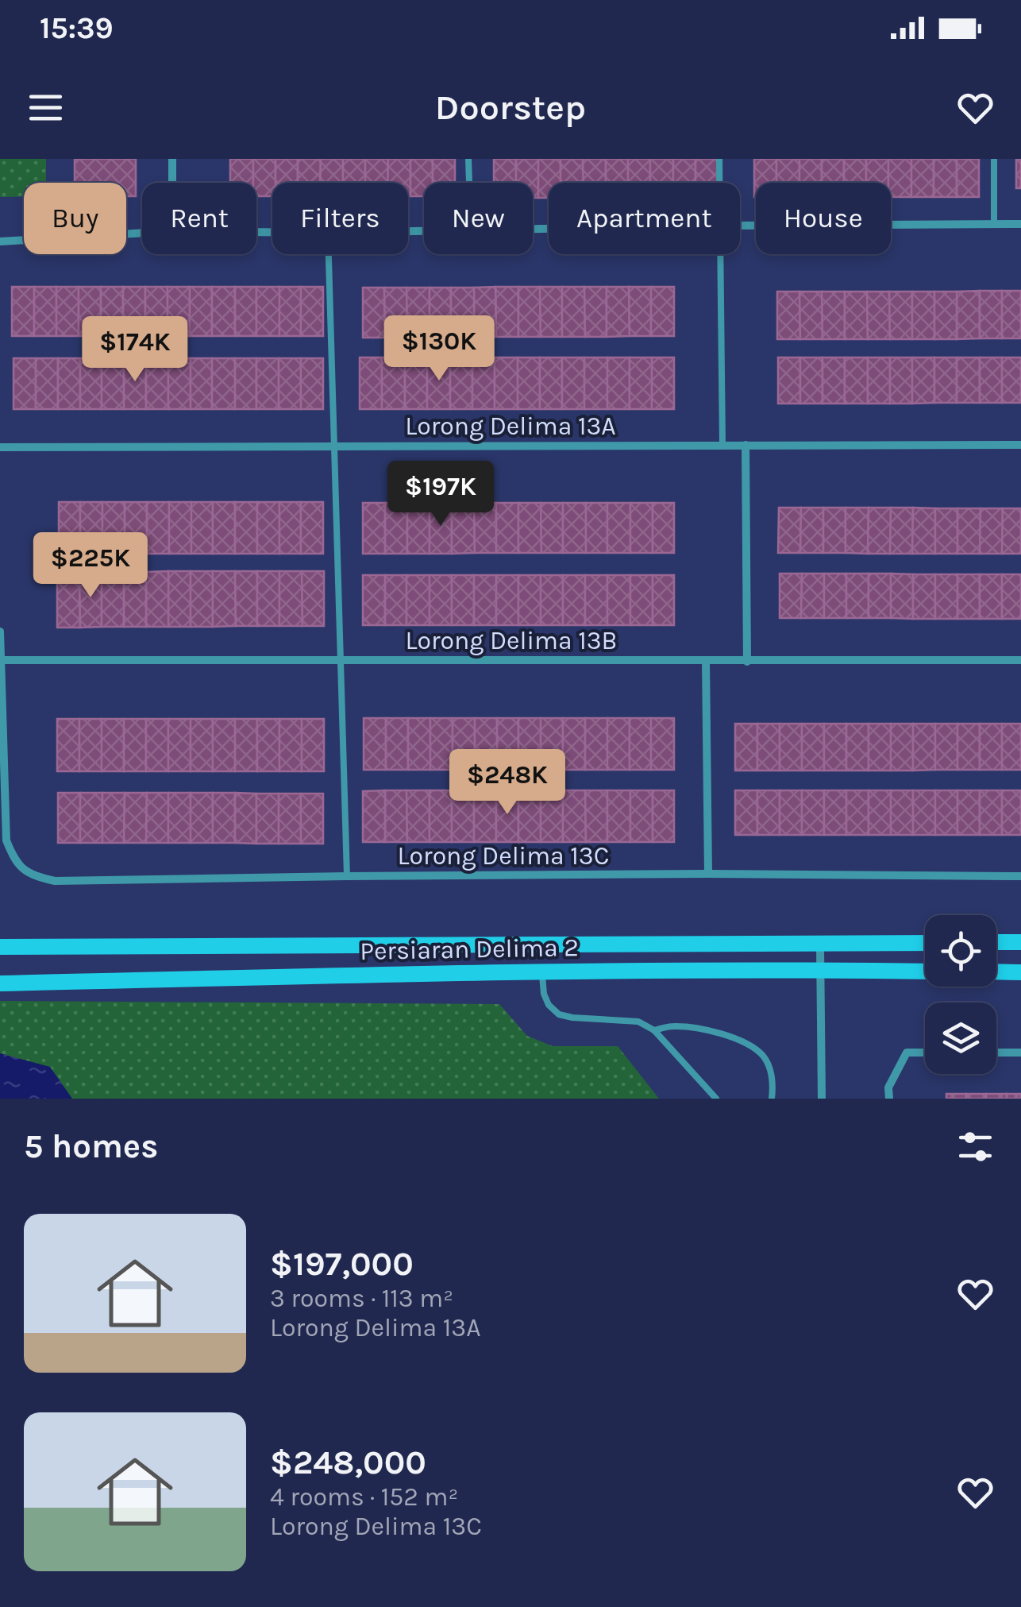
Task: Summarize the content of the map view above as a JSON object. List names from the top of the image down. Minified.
{"streets":{"street":["Lorong Delima 13A","Lorong Delima 13B","Lorong Delima 13C","Persiaran Delima 2"]},"crossings":[["Lorong Delima 13B","Lorong Delima 13C"]],"page":{"status":"15:39","header":"Doorstep","chip":["Buy","Rent","Filters","New","Apartment","House"],"price":["$130K","$174K","$197K","$225K","$248K"],"heading":"5 homes","list":[{"name":"$197,000","note":"3 rooms · 113 m² · Lorong Delima 13A"},{"name":"$248,000","note":"4 rooms · 152 m² · Lorong Delima 13C"}]}}
